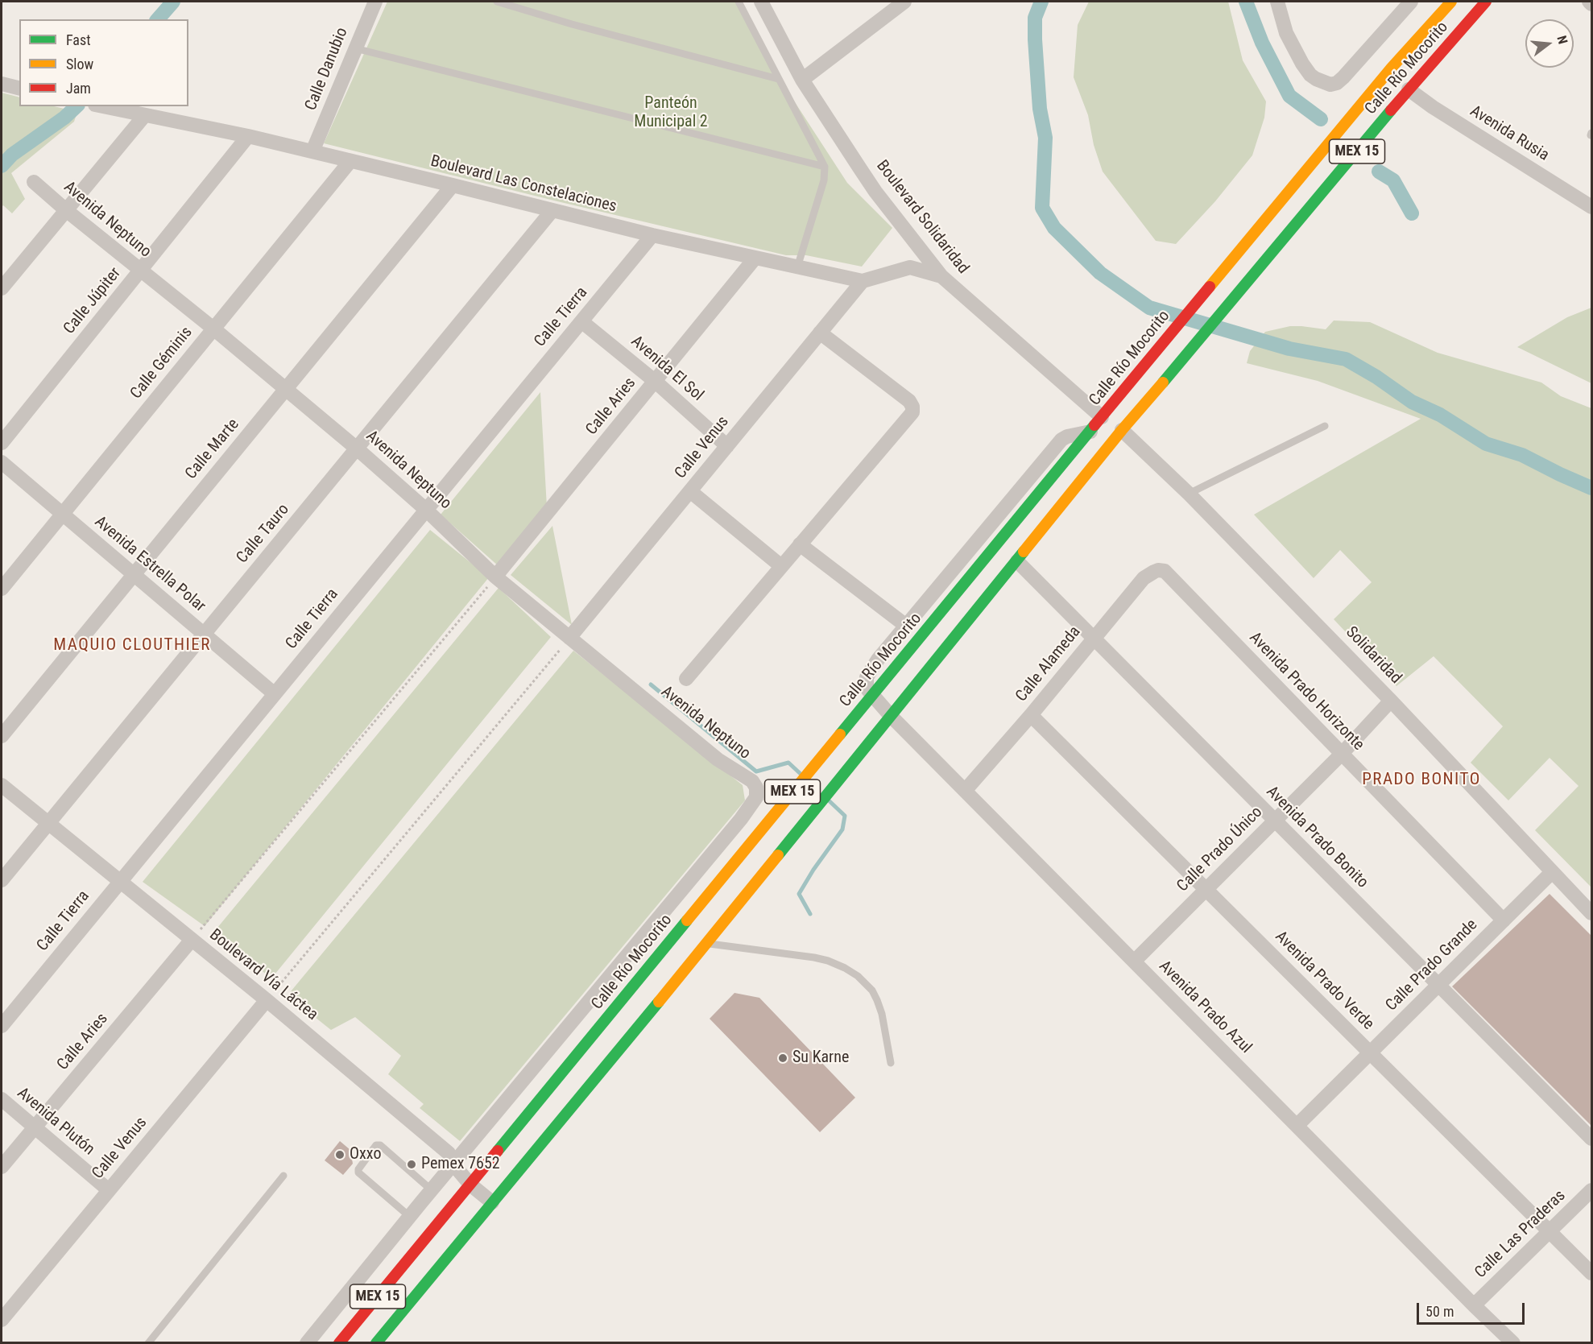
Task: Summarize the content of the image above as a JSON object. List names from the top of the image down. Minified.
{"streets":{"main road":["Calle Río Mocorito","MEX 15"],"street":["Calle Danubio","Avenida Rusia","Boulevard Las Constelaciones","Boulevard Solidaridad","Avenida Neptuno","Calle Júpiter","Calle Tierra","Calle Géminis","Avenida El Sol","Calle Aries","Calle Venus","Calle Marte","Calle Tauro","Avenida Estrella Polar","Solidaridad","Calle Alameda","Avenida Prado Horizonte","Avenida Prado Bonito","Calle Prado Único","Calle Prado Grande","Boulevard Vía Láctea","Avenida Prado Verde","Avenida Prado Azul","Avenida Plutón","Calle Las Praderas"]},"crossings":[["Calle Río Mocorito","Avenida Rusia"],["Calle Río Mocorito","Boulevard Solidaridad"],["Calle Río Mocorito","Solidaridad"],["Calle Río Mocorito","Avenida Prado Bonito"],["Calle Río Mocorito","Boulevard Vía Láctea"],["Calle Río Mocorito","Avenida Prado Azul"],["Calle Danubio","Boulevard Las Constelaciones"],["Boulevard Las Constelaciones","Boulevard Solidaridad"],["Boulevard Las Constelaciones","Calle Júpiter"],["Boulevard Las Constelaciones","Calle Tierra"],["Boulevard Las Constelaciones","Calle Géminis"],["Boulevard Las Constelaciones","Calle Aries"],["Boulevard Las Constelaciones","Calle Venus"],["Boulevard Las Constelaciones","Calle Marte"],["Boulevard Las Constelaciones","Calle Tauro"],["Avenida Neptuno","Calle Júpiter"],["Avenida Neptuno","Calle Tierra"],["Avenida Neptuno","Calle Géminis"],["Avenida Neptuno","Calle Aries"],["Avenida Neptuno","Calle Venus"],["Avenida Neptuno","Calle Marte"],["Avenida Neptuno","Calle Tauro"],["Avenida Neptuno","Boulevard Vía Láctea"],["Calle Tierra","Avenida El Sol"],["Calle Tierra","Avenida Estrella Polar"],["Calle Tierra","Boulevard Vía Láctea"],["Calle Géminis","Avenida Estrella Polar"],["Avenida El Sol","Calle Aries"],["Avenida El Sol","Calle Venus"],["Calle Aries","Boulevard Vía Láctea"],["Calle Aries","Avenida Plutón"],["Calle Venus","Boulevard Vía Láctea"],["Calle Venus","Avenida Plutón"],["Calle Marte","Avenida Estrella Polar"],["Calle Tauro","Avenida Estrella Polar"],["Calle Tauro","Boulevard Vía Láctea"],["Solidaridad","Calle Prado Único"],["Solidaridad","Calle Prado Grande"],["Calle Alameda","Avenida Prado Horizonte"],["Calle Alameda","Avenida Prado Bonito"],["Calle Alameda","Avenida Prado Verde"],["Calle Alameda","Avenida Prado Azul"],["Avenida Prado Horizonte","Calle Prado Único"],["Avenida Prado Horizonte","Calle Prado Grande"],["Avenida Prado Bonito","Calle Prado Único"],["Avenida Prado Bonito","Calle Prado Grande"],["Calle Prado Único","Avenida Prado Verde"],["Calle Prado Único","Avenida Prado Azul"],["Calle Prado Grande","Avenida Prado Verde"],["Calle Prado Grande","Avenida Prado Azul"],["Avenida Prado Verde","Calle Las Praderas"],["Avenida Prado Azul","Calle Las Praderas"]],"districts":["MAQUIO CLOUTHIER","PRADO BONITO"],"parks":["Panteón Municipal 2"],"places":["Su Karne","Oxxo","Pemex 7652"],"legend":["Fast","Slow","Jam"],"scale_bar":"50 m","north":"right"}
